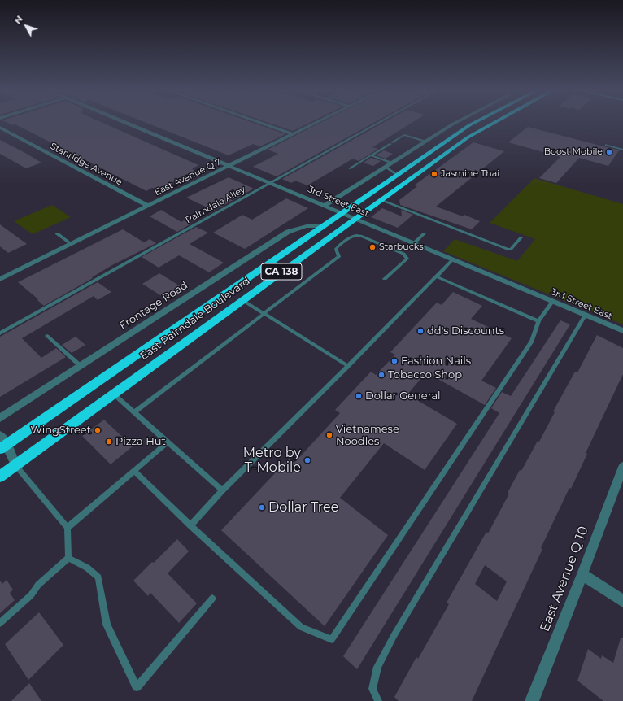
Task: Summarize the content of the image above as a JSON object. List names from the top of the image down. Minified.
{"streets":{"highway":["CA 138","East Palmdale Boulevard"],"street":["Stanridge Avenue","East Avenue Q 7","3rd Street East","Frontage Road","East Avenue Q 10"],"lane":["Palmdale Alley"]},"crossings":[["Stanridge Avenue","East Avenue Q 7"],["East Avenue Q 7","3rd Street East"],["3rd Street East","Palmdale Alley"],["3rd Street East","East Palmdale Boulevard"],["Frontage Road","East Palmdale Boulevard"]],"places":["Boost Mobile","Jasmine Thai","Starbucks","dd's Discounts","Fashion Nails","Tobacco Shop","Dollar General","WingStreet","Vietnamese Noodles","Pizza Hut","Metro by T-Mobile","Dollar Tree"],"north":"top left"}
